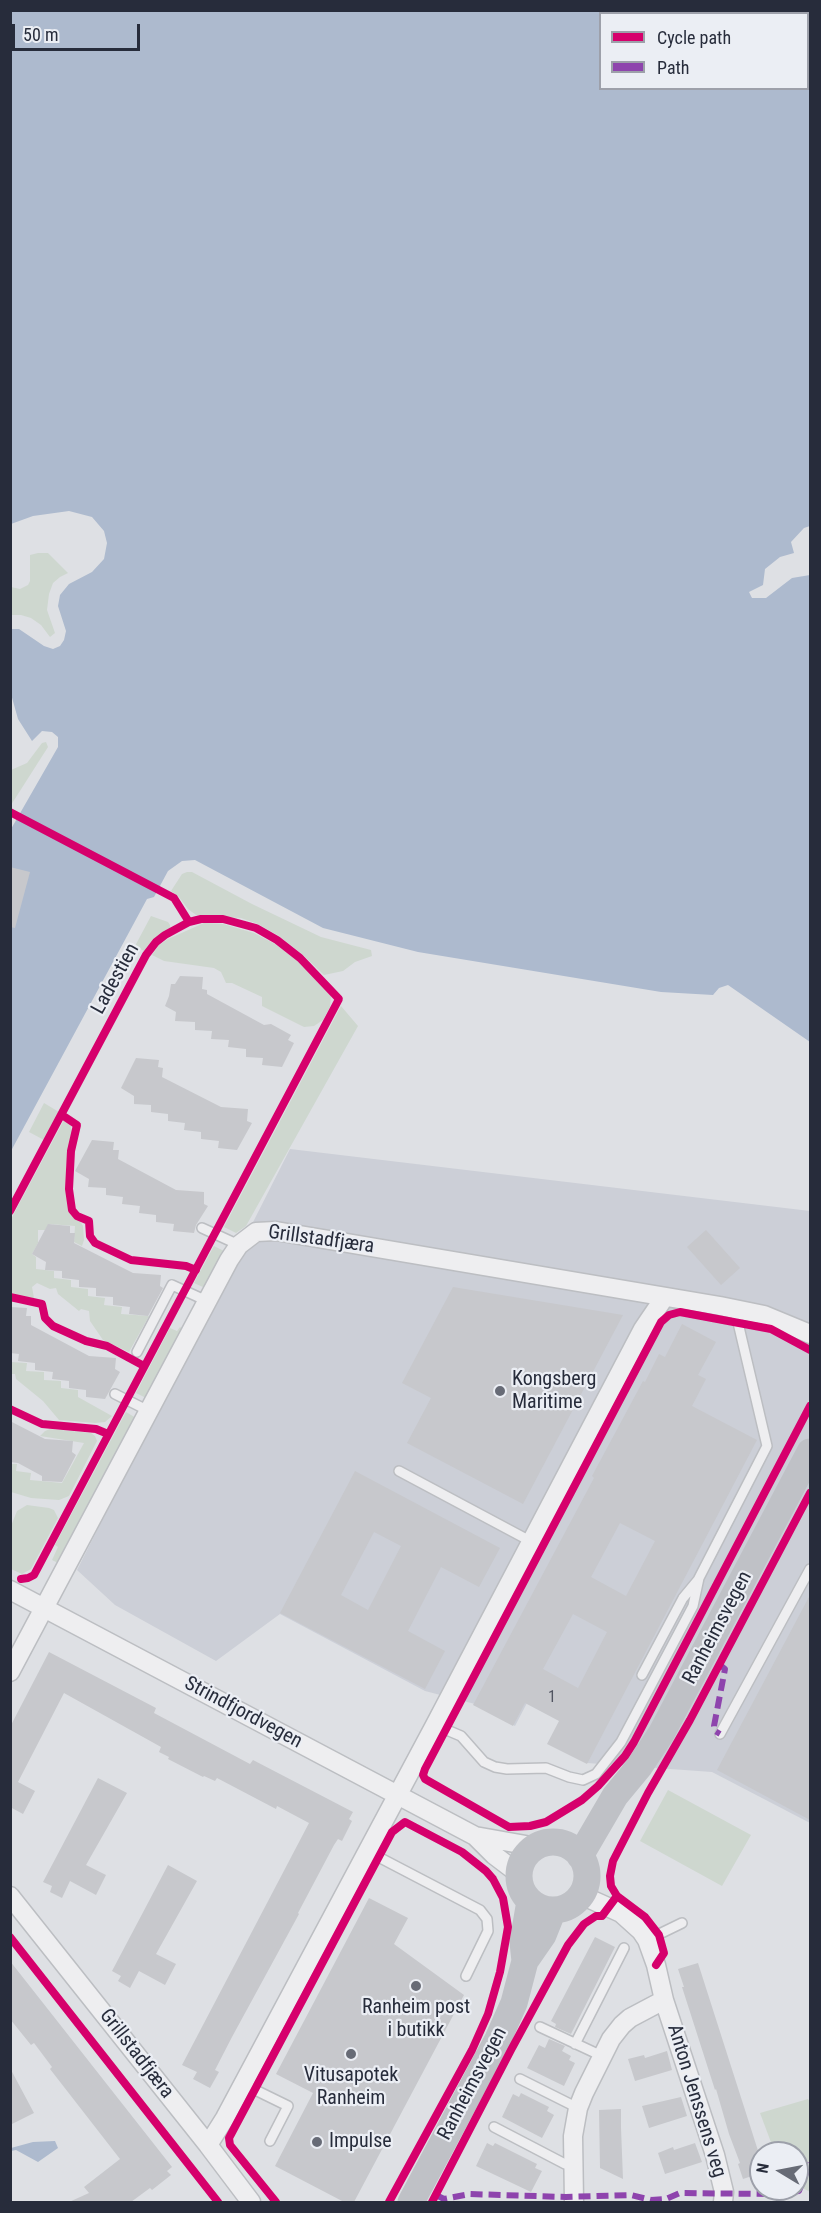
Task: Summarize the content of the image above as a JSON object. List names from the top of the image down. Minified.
{"streets":{"street":["Grillstadfjæra","Ranheimsvegen","Strindfjordvegen","Anton Jenssens veg"],"cycle path":["Ladestien"]},"crossings":[["Grillstadfjæra","Strindfjordvegen"],["Ranheimsvegen","Strindfjordvegen"],["Ranheimsvegen","Anton Jenssens veg"],["Strindfjordvegen","Anton Jenssens veg"]],"places":["Kongsberg Maritime","Ranheim post i butikk","Vitusapotek Ranheim","Impulse"],"house_numbers":["1"],"legend":["Cycle path","Path"],"scale_bar":"50 m","north":"left"}
